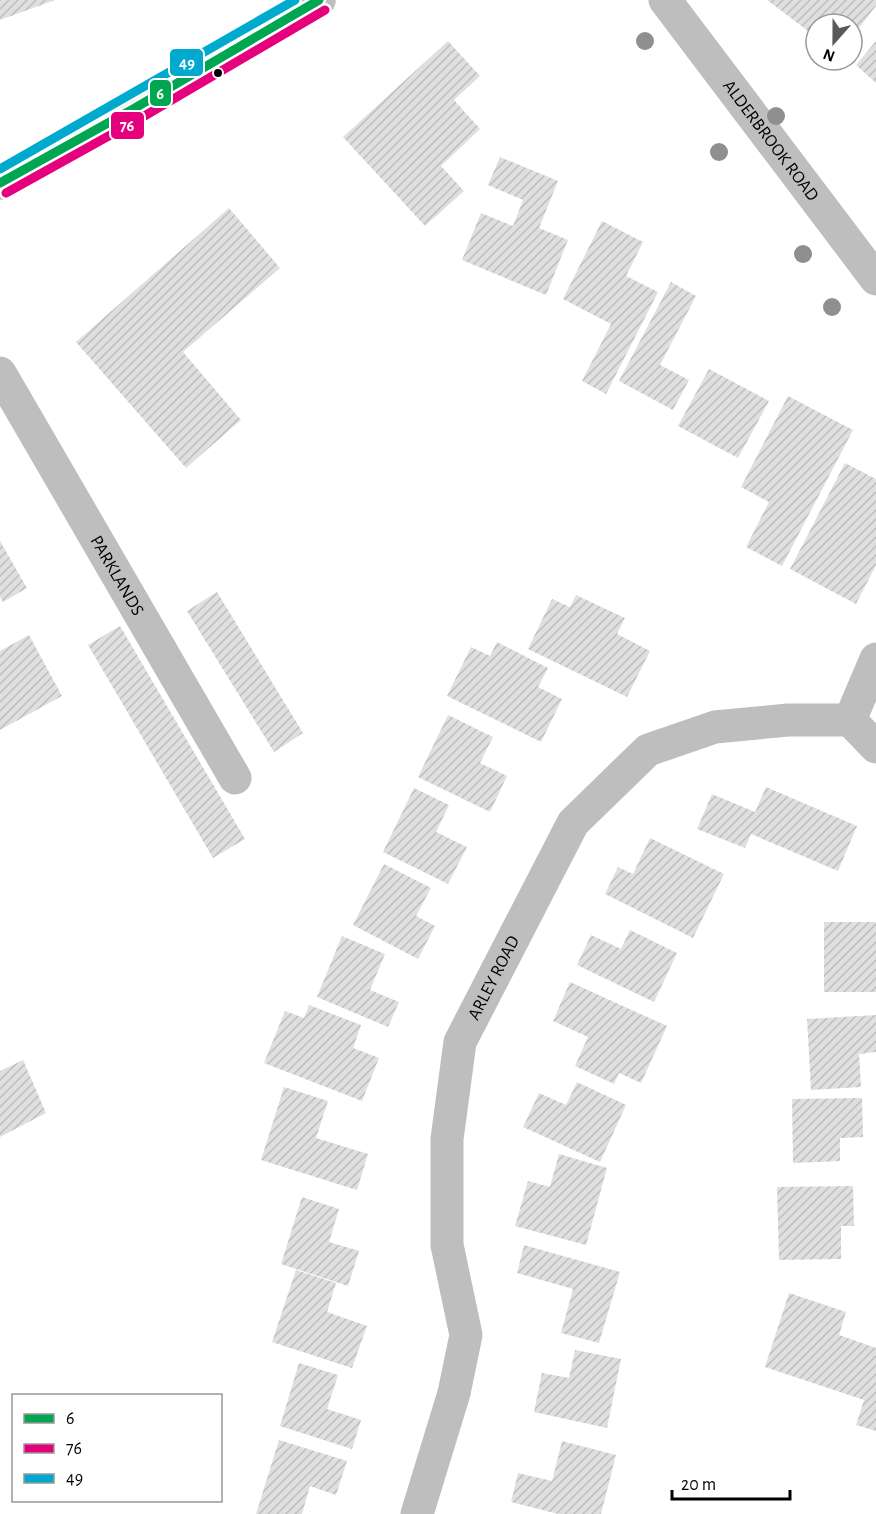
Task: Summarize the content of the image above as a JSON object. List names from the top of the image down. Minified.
{"streets":{"street":["ALDERBROOK ROAD","PARKLANDS","ARLEY ROAD"]},"lines":["transit line 6","transit line 49","transit line 76"],"legend":["6","76","49"],"scale_bar":"20 m","north":"bottom"}
